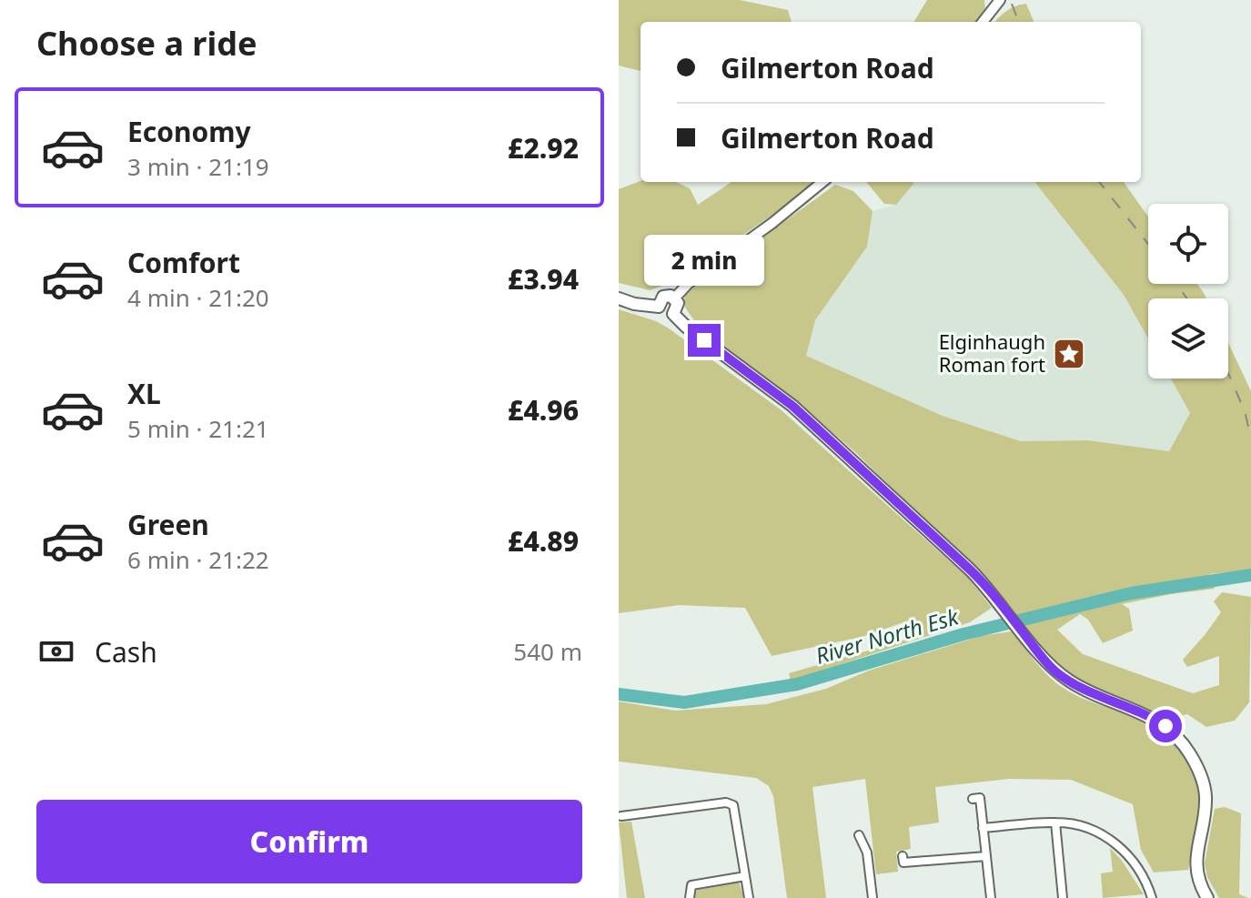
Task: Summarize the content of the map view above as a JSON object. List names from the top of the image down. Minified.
{"water":["River North Esk"],"places":{"place":["Elginhaugh Roman fort"]},"page":{"heading":"Choose a ride","banner":["Gilmerton Road","Gilmerton Road"],"list":[{"name":"Economy","note":"3 min · 21:19","value":"£2.92"},{"name":"Comfort","note":"4 min · 21:20","value":"£3.94"},{"name":"XL","note":"5 min · 21:21","value":"£4.96"},{"name":"Green","note":"6 min · 21:22","value":"£4.89"}],"bubble":"2 min","pay":["Cash","540 m"],"buttons":"Confirm"}}
